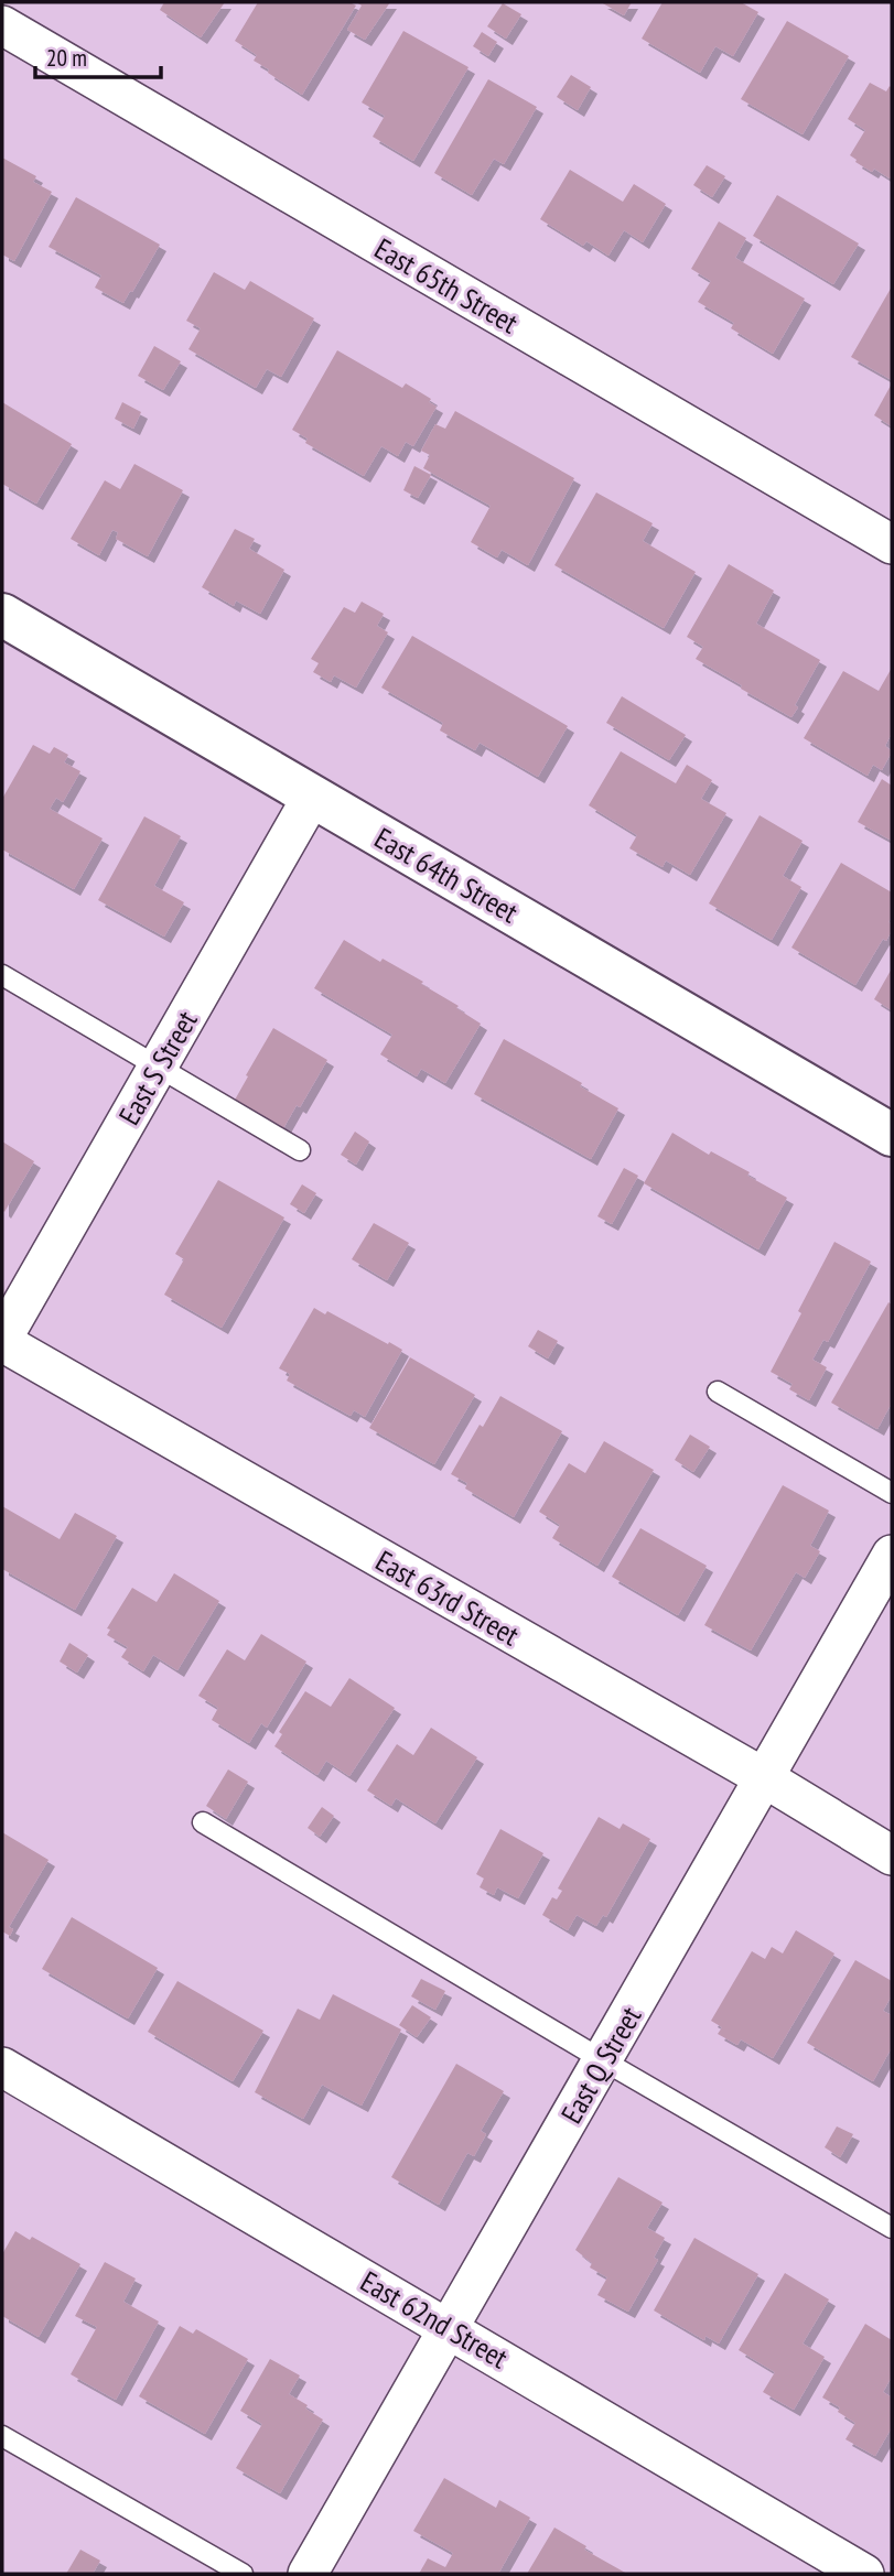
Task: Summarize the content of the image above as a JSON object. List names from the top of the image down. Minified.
{"streets":{"street":["East 65th Street","East 64th Street","East S Street","East 63rd Street","East Q Street","East 62nd Street"]},"crossings":[["East 64th Street","East S Street"],["East S Street","East 63rd Street"],["East 63rd Street","East Q Street"],["East Q Street","East 62nd Street"]],"scale_bar":"20 m"}
